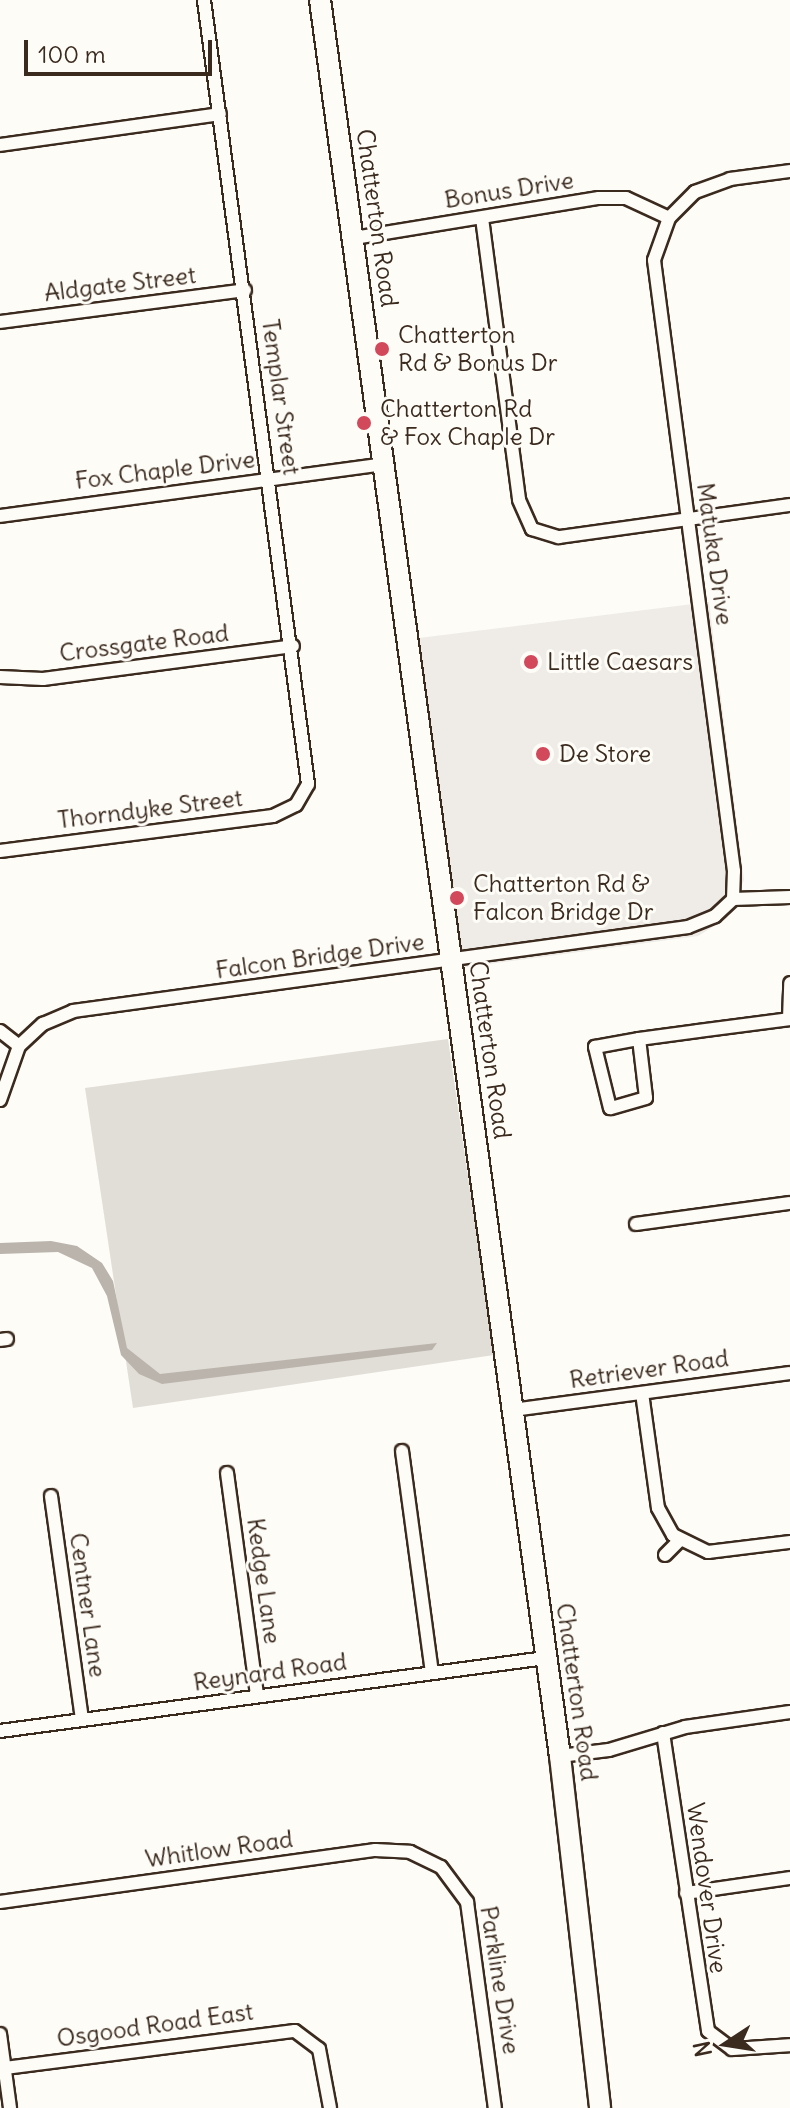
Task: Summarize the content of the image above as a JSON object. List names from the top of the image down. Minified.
{"streets":{"main road":["Chatterton Road"],"street":["Bonus Drive","Aldgate Street","Templar Street","Fox Chaple Drive","Matuka Drive","Crossgate Road","Thorndyke Street","Falcon Bridge Drive","Retriever Road","Kedge Lane","Centner Lane","Reynard Road","Whitlow Road","Wendover Drive","Parkline Drive","Osgood Road East"]},"crossings":[["Bonus Drive","Chatterton Road"],["Bonus Drive","Matuka Drive"],["Chatterton Road","Fox Chaple Drive"],["Chatterton Road","Falcon Bridge Drive"],["Chatterton Road","Retriever Road"],["Chatterton Road","Reynard Road"],["Aldgate Street","Templar Street"],["Templar Street","Fox Chaple Drive"],["Templar Street","Crossgate Road"],["Templar Street","Thorndyke Street"],["Matuka Drive","Falcon Bridge Drive"],["Kedge Lane","Reynard Road"],["Centner Lane","Reynard Road"],["Whitlow Road","Parkline Drive"]],"places":["Chatterton Rd & Bonus Dr","Chatterton Rd & Fox Chaple Dr","Little Caesars","De Store","Chatterton Rd & Falcon Bridge Dr"],"scale_bar":"100 m","north":"left"}
